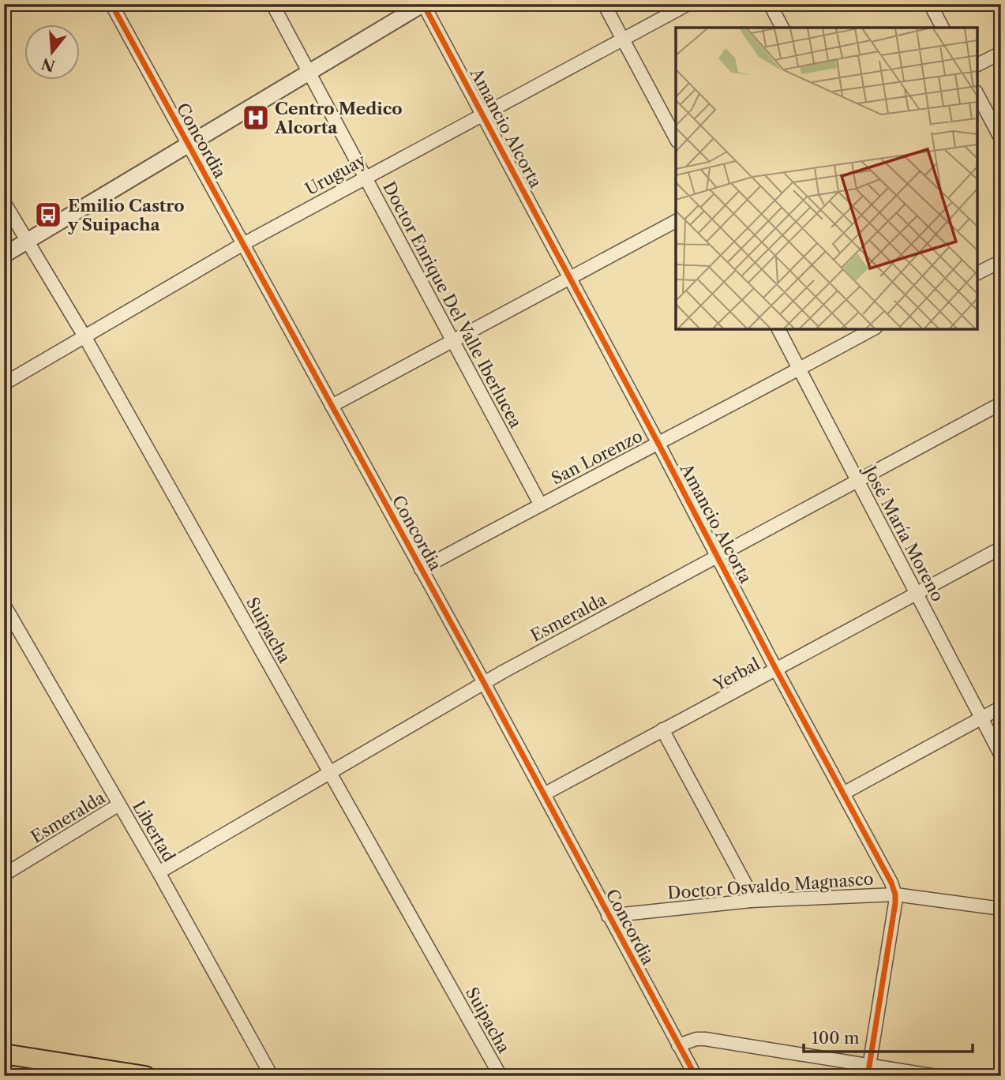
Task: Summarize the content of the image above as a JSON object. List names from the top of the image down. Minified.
{"streets":{"street":["Amancio Alcorta","Concordia","Uruguay","Doctor Enrique Del Valle Iberlucea","San Lorenzo","José María Moreno","Esmeralda","Suipacha","Yerbal","Libertad","Doctor Osvaldo Magnasco"]},"crossings":[["Amancio Alcorta","Uruguay"],["Amancio Alcorta","San Lorenzo"],["Amancio Alcorta","Esmeralda"],["Amancio Alcorta","Yerbal"],["Amancio Alcorta","Doctor Osvaldo Magnasco"],["Concordia","Uruguay"],["Concordia","San Lorenzo"],["Concordia","Esmeralda"],["Concordia","Yerbal"],["Concordia","Doctor Osvaldo Magnasco"],["Uruguay","Doctor Enrique Del Valle Iberlucea"],["Uruguay","Suipacha"],["Doctor Enrique Del Valle Iberlucea","San Lorenzo"],["San Lorenzo","José María Moreno"],["José María Moreno","Esmeralda"],["José María Moreno","Yerbal"],["Esmeralda","Suipacha"],["Esmeralda","Libertad"]],"places":{"hospital":["Centro Medico Alcorta"],"bus stop":["Emilio Castro y Suipacha"]},"scale_bar":"100 m","north":"bottom"}
